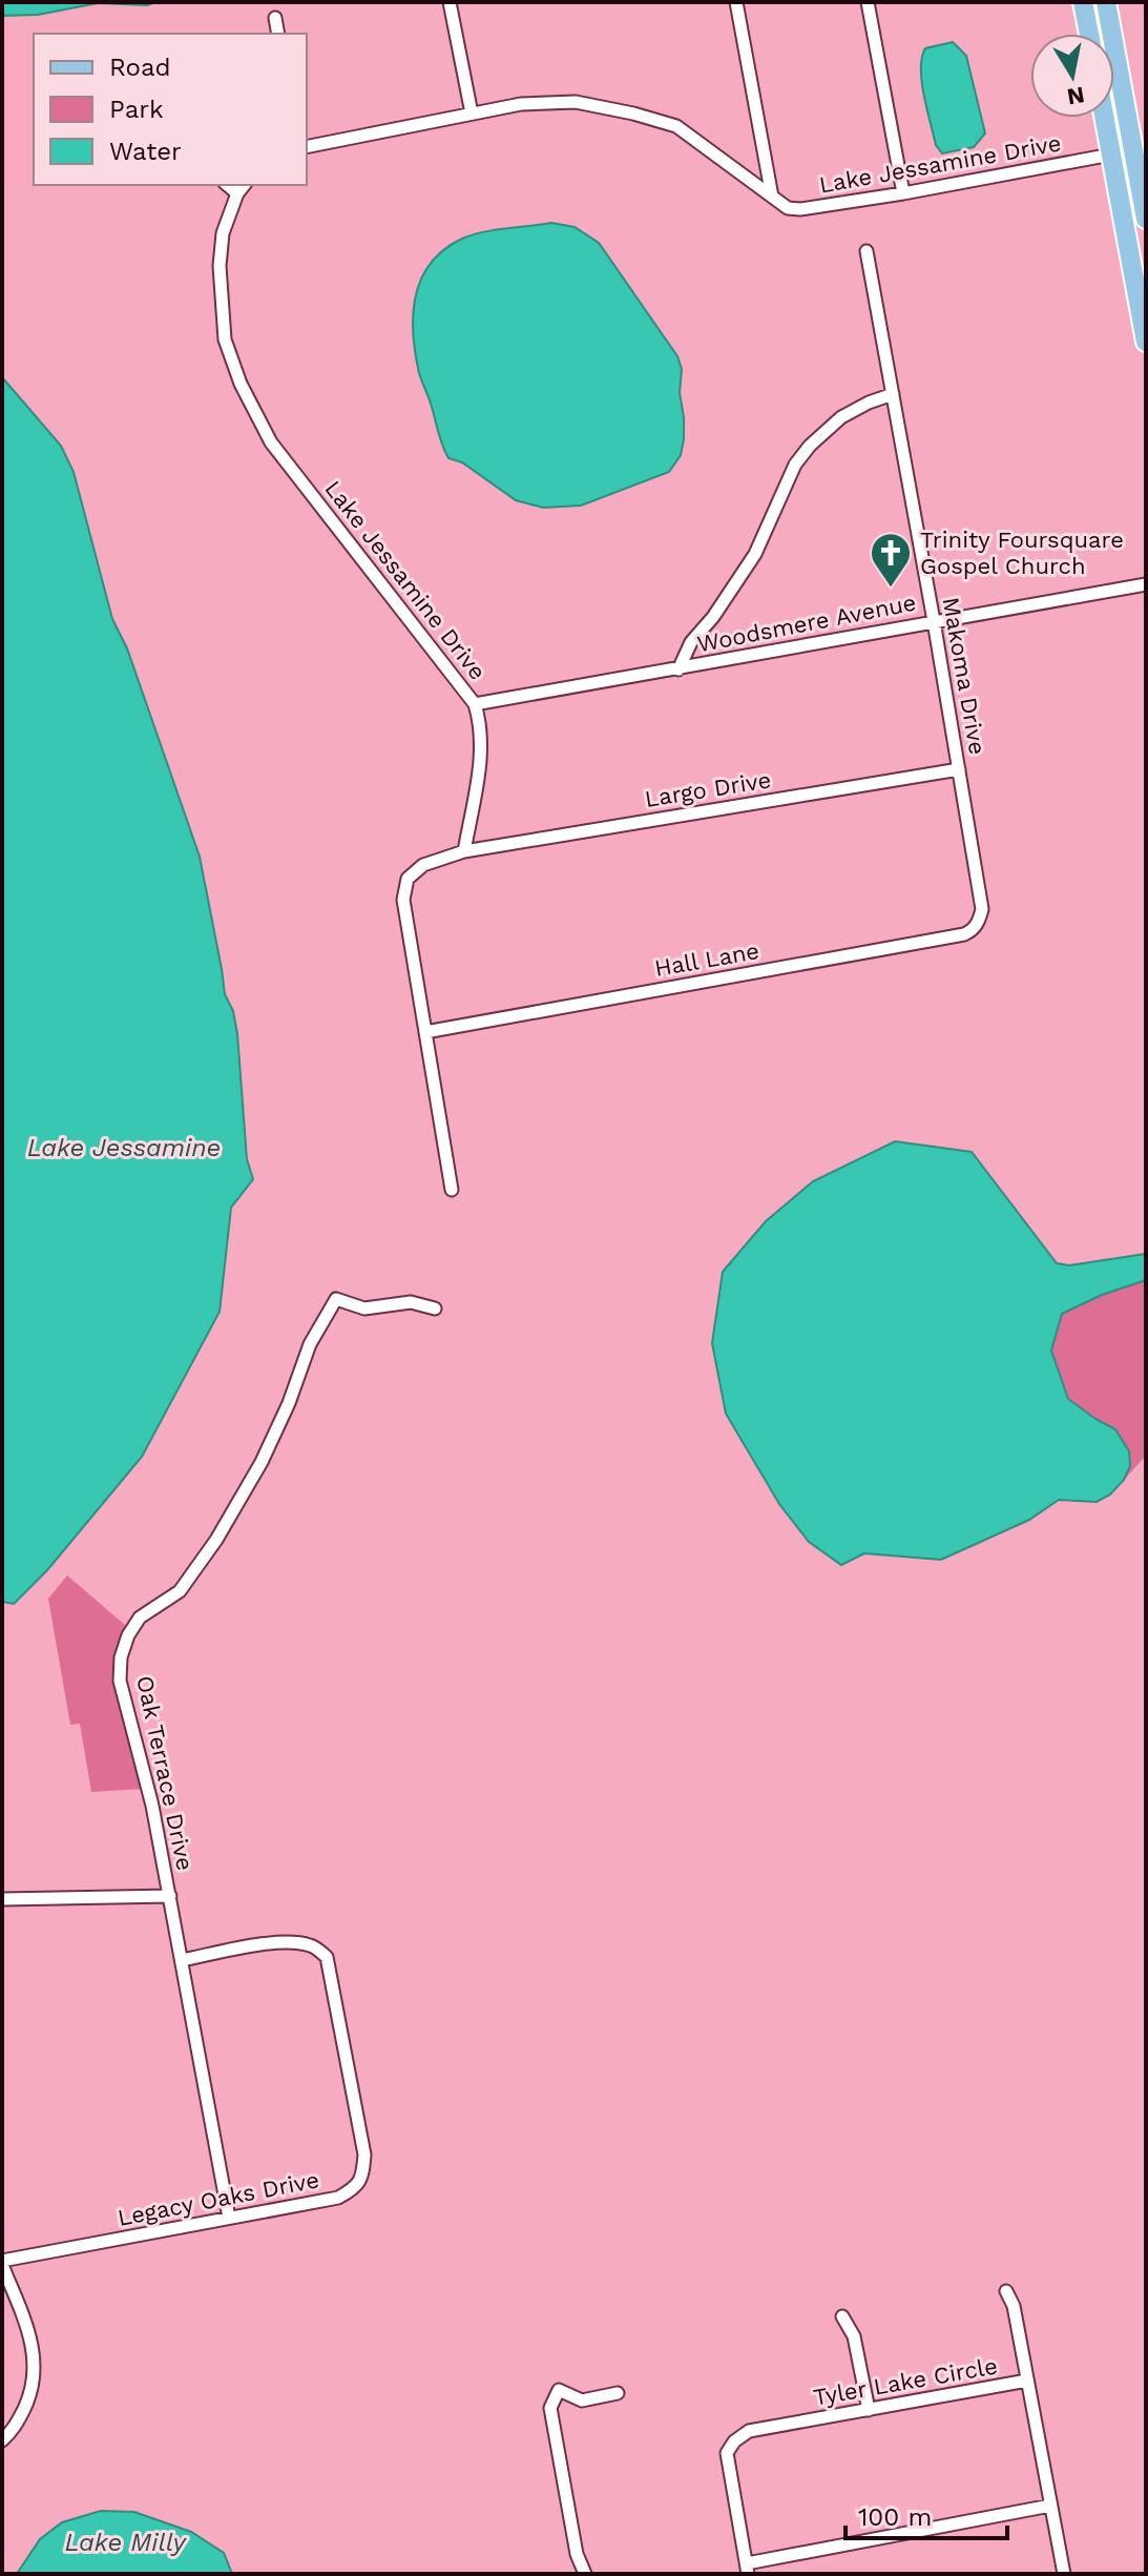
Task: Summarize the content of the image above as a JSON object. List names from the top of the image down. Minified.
{"streets":{"street":["Lake Jessamine Drive","Woodsmere Avenue","Makoma Drive","Largo Drive","Hall Lane","Oak Terrace Drive","Legacy Oaks Drive","Tyler Lake Circle"]},"crossings":[["Lake Jessamine Drive","Woodsmere Avenue"],["Lake Jessamine Drive","Largo Drive"],["Woodsmere Avenue","Makoma Drive"],["Makoma Drive","Largo Drive"],["Makoma Drive","Hall Lane"],["Oak Terrace Drive","Legacy Oaks Drive"]],"water":["Lake Jessamine","Lake Milly"],"places":{"church":["Trinity Foursquare Gospel Church"]},"legend":["Road","Park","Water"],"scale_bar":"100 m","north":"bottom"}
